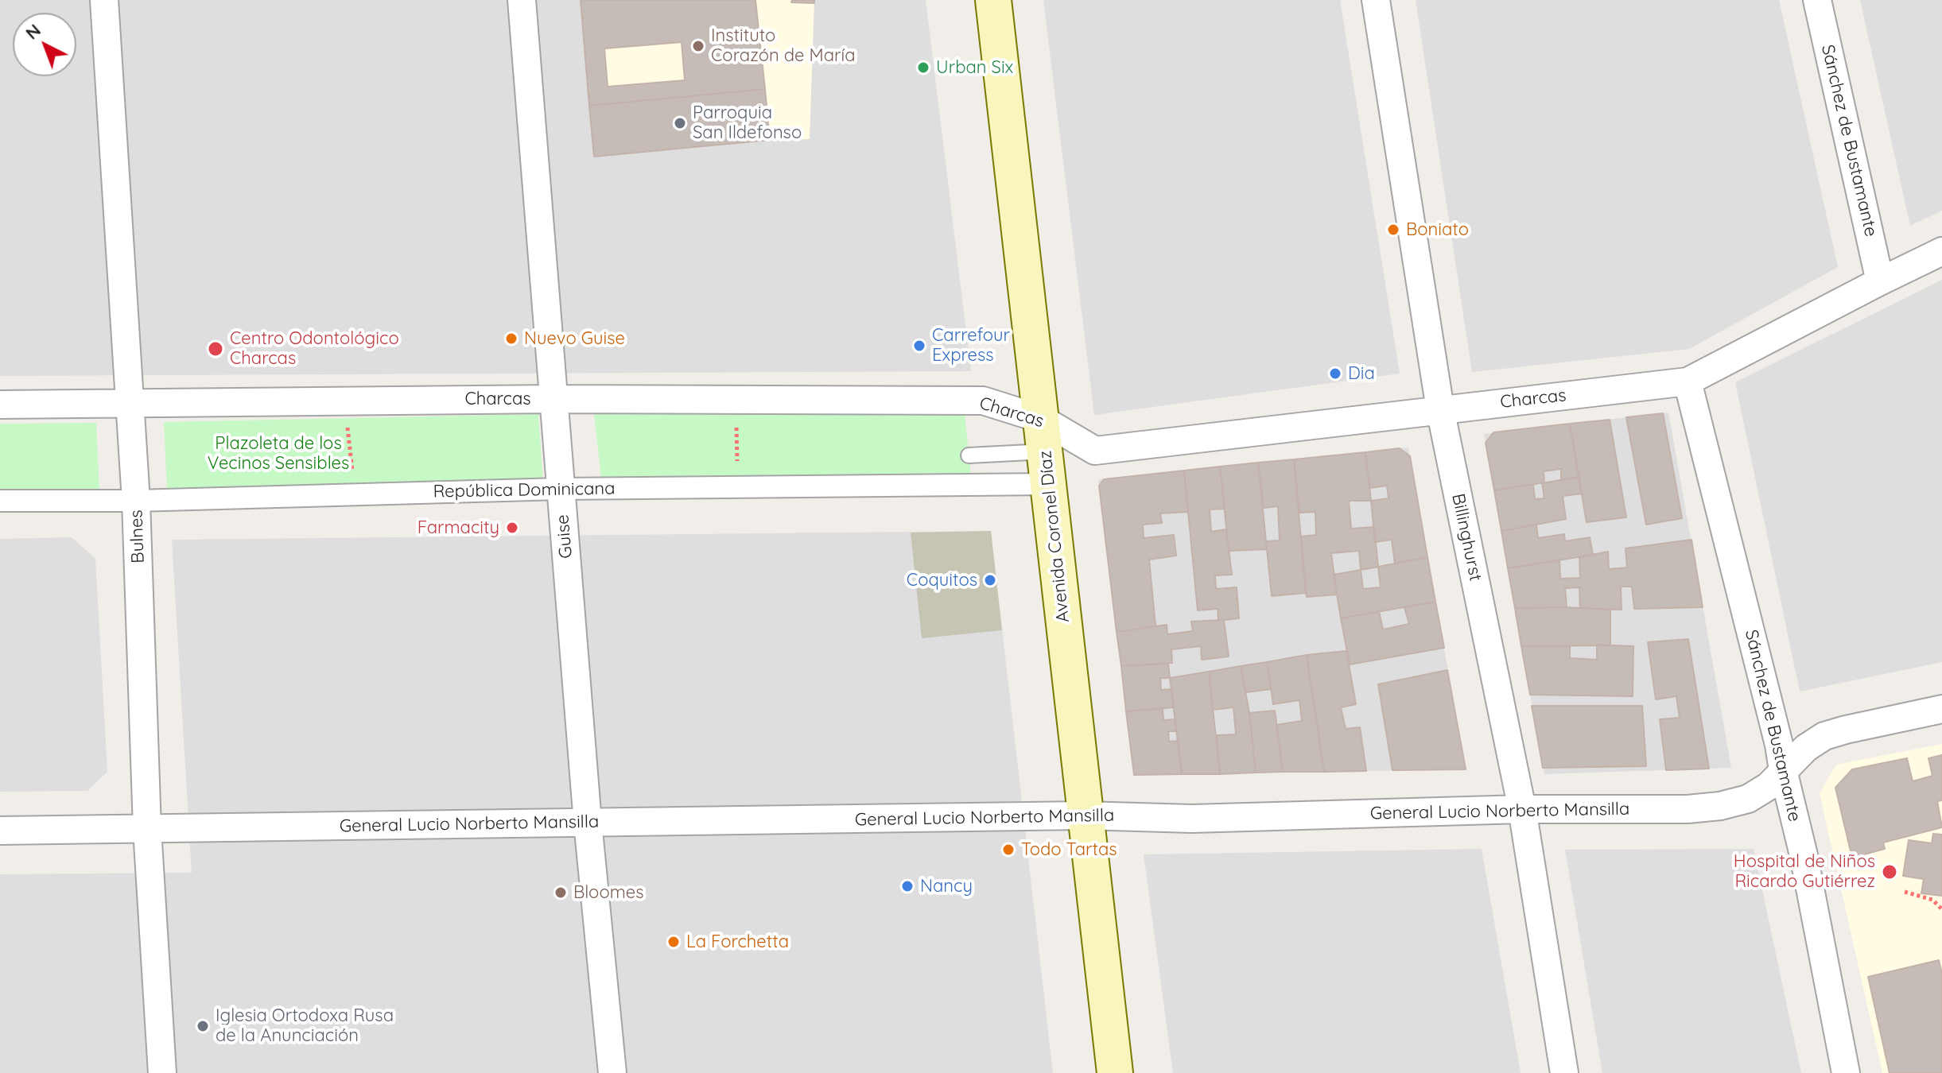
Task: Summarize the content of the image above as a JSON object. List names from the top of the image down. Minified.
{"streets":{"main road":["Avenida Coronel Díaz"],"street":["Sánchez de Bustamante","Charcas","República Dominicana","Bulnes","Guise","Billinghurst","General Lucio Norberto Mansilla"]},"crossings":[["Sánchez de Bustamante","Charcas"],["Sánchez de Bustamante","General Lucio Norberto Mansilla"],["Charcas","República Dominicana"],["Charcas","Bulnes"],["Charcas","Guise"],["Charcas","Avenida Coronel Díaz"],["Charcas","Billinghurst"],["República Dominicana","Bulnes"],["República Dominicana","Guise"],["República Dominicana","Avenida Coronel Díaz"],["Bulnes","General Lucio Norberto Mansilla"],["Guise","General Lucio Norberto Mansilla"],["Avenida Coronel Díaz","General Lucio Norberto Mansilla"],["Billinghurst","General Lucio Norberto Mansilla"]],"parks":["Plazoleta de los Vecinos Sensibles"],"places":["Instituto Corazón de María","Urban Six","Parroquia San Ildefonso","Boniato","Nuevo Guise","Carrefour Express","Centro Odontológico Charcas","Dia","Farmacity","Coquitos","Todo Tartas","Hospital de Niños Ricardo Gutiérrez","Nancy","Bloomes","La Forchetta","Iglesia Ortodoxa Rusa de la Anunciación"],"north":"top left"}
